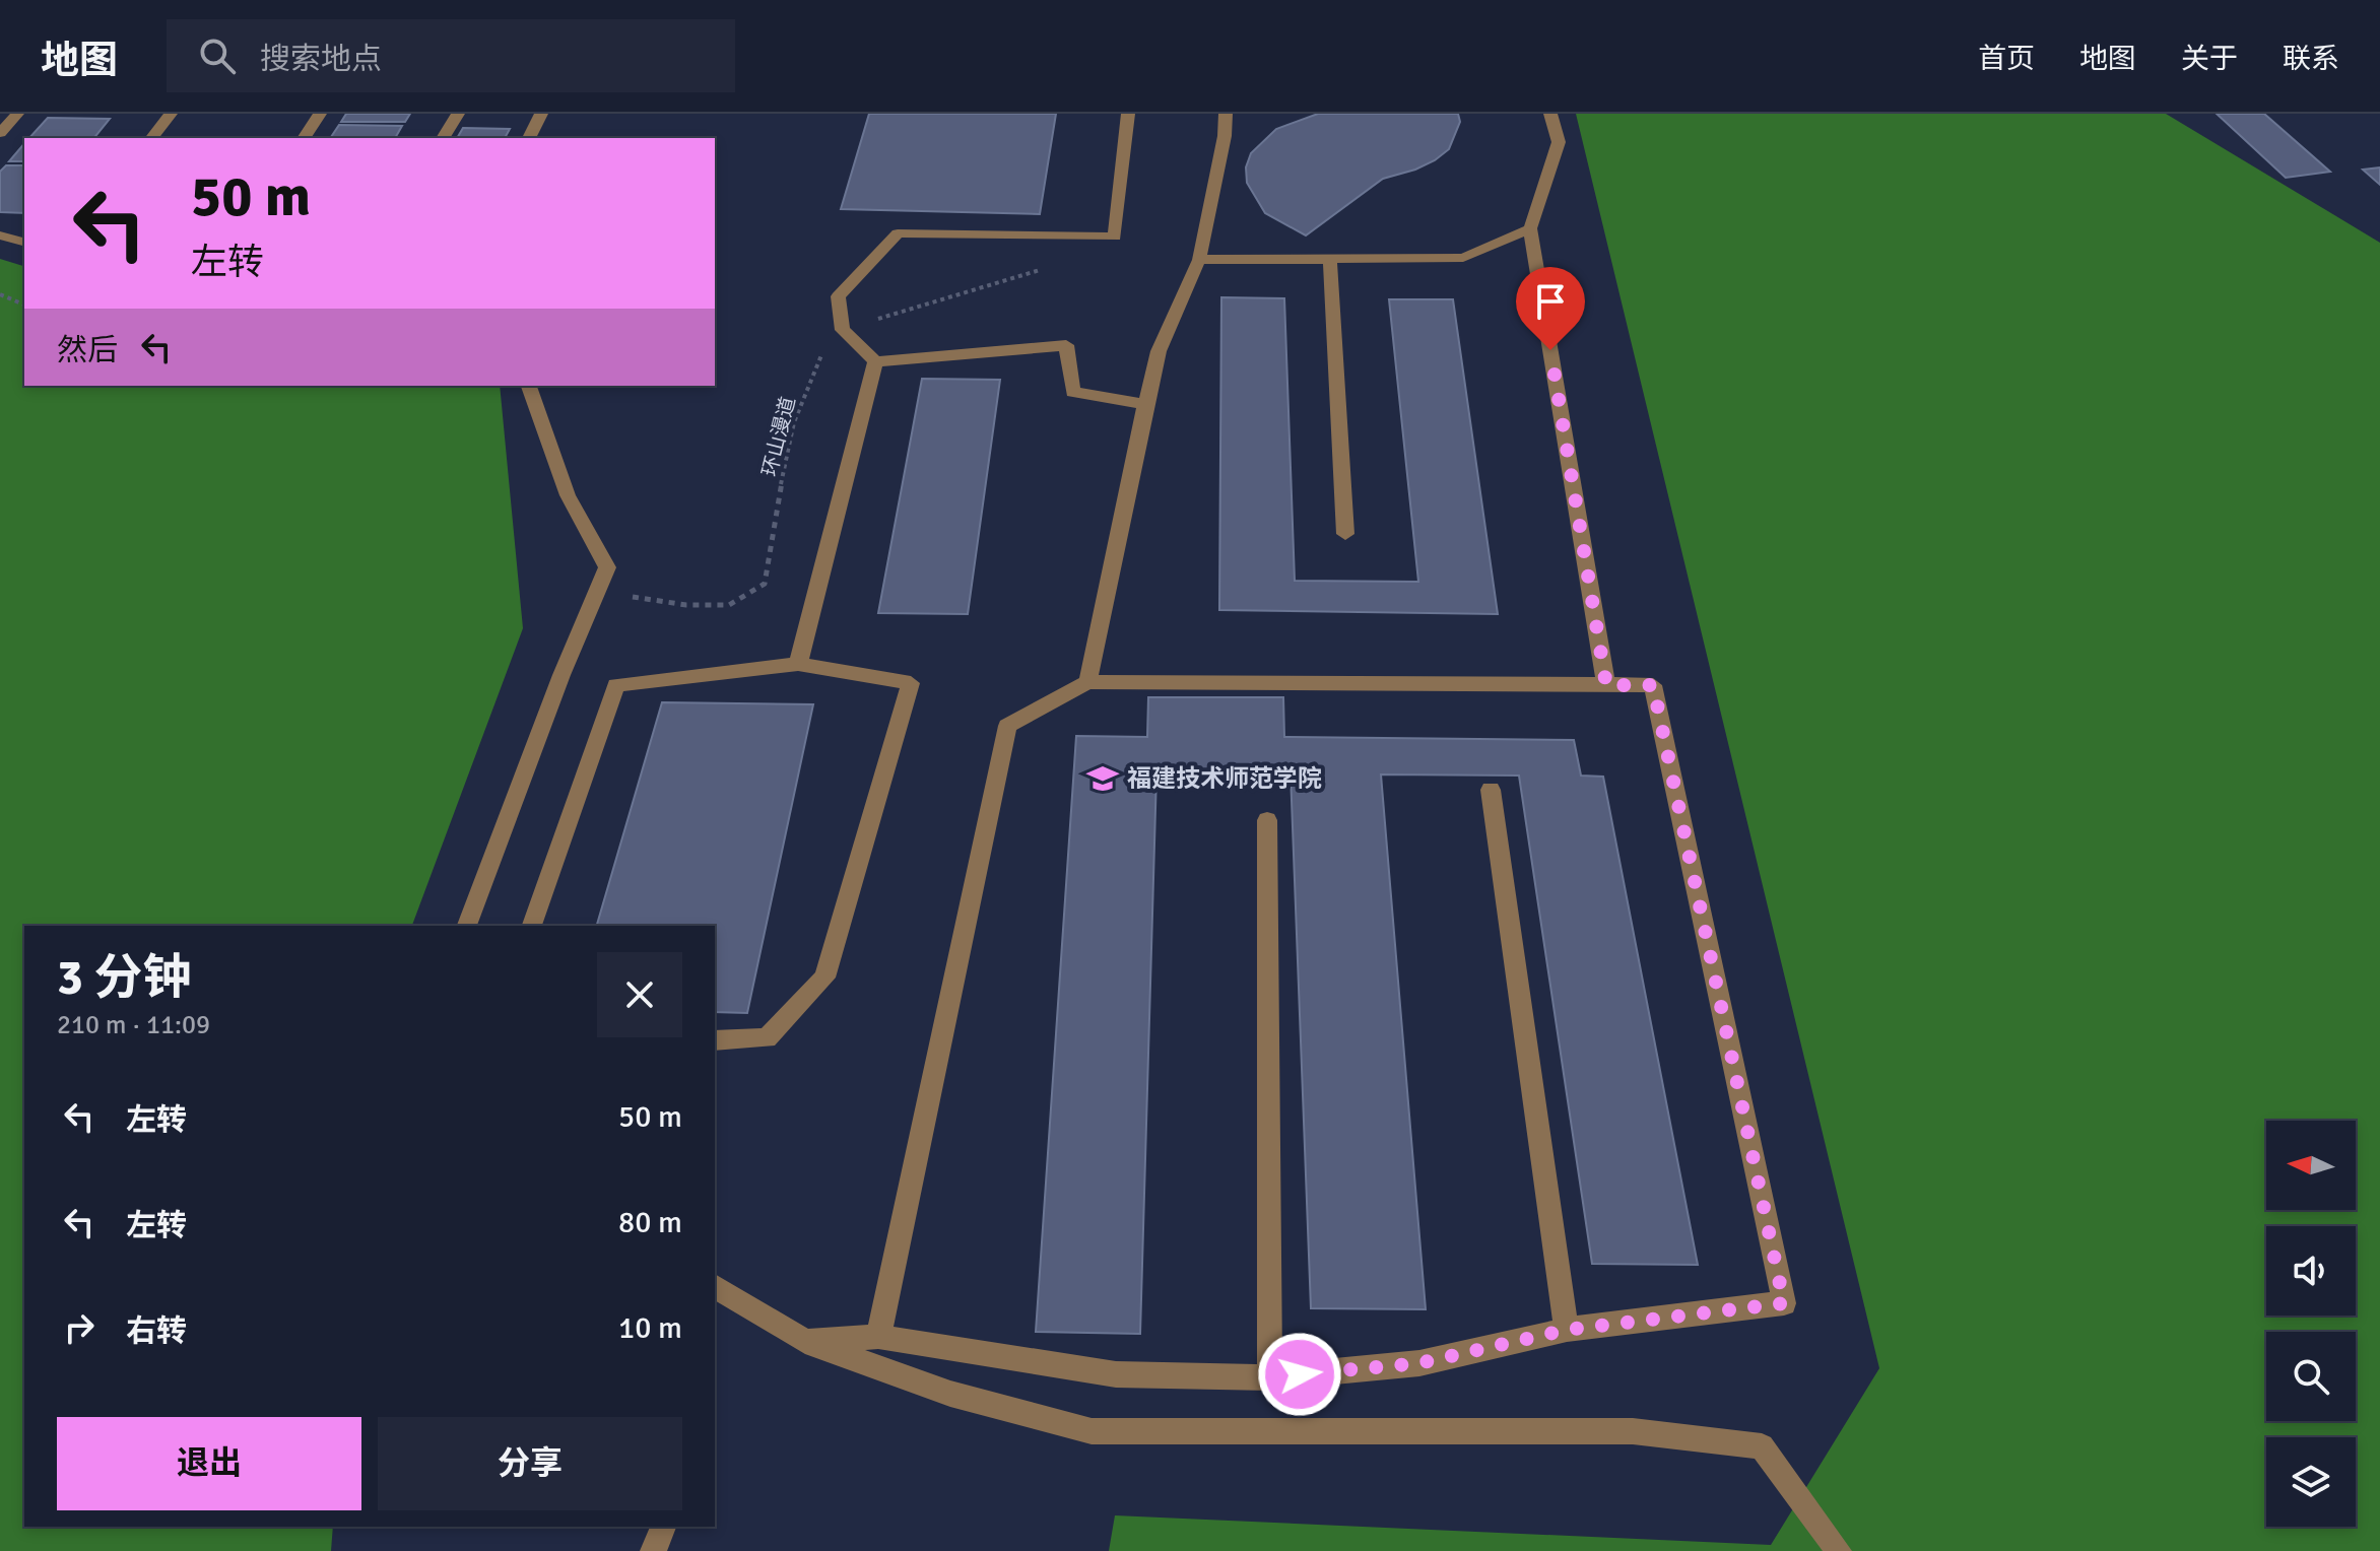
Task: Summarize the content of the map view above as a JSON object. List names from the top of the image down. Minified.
{"streets":{"path":["环山漫道"]},"places":{"school or university":["福建技术师范学院"]},"north":"left","page":{"header":"地图","search":"搜索地点","nav":["首页","地图","关于","联系"],"turn":["50 m","左转"],"then":"然后","heading":["3 分钟","210 m · 11:09"],"list":[{"name":"左转","value":"50 m"},{"name":"左转","value":"80 m"},{"name":"右转","value":"10 m"}],"buttons":["退出","分享"]}}
